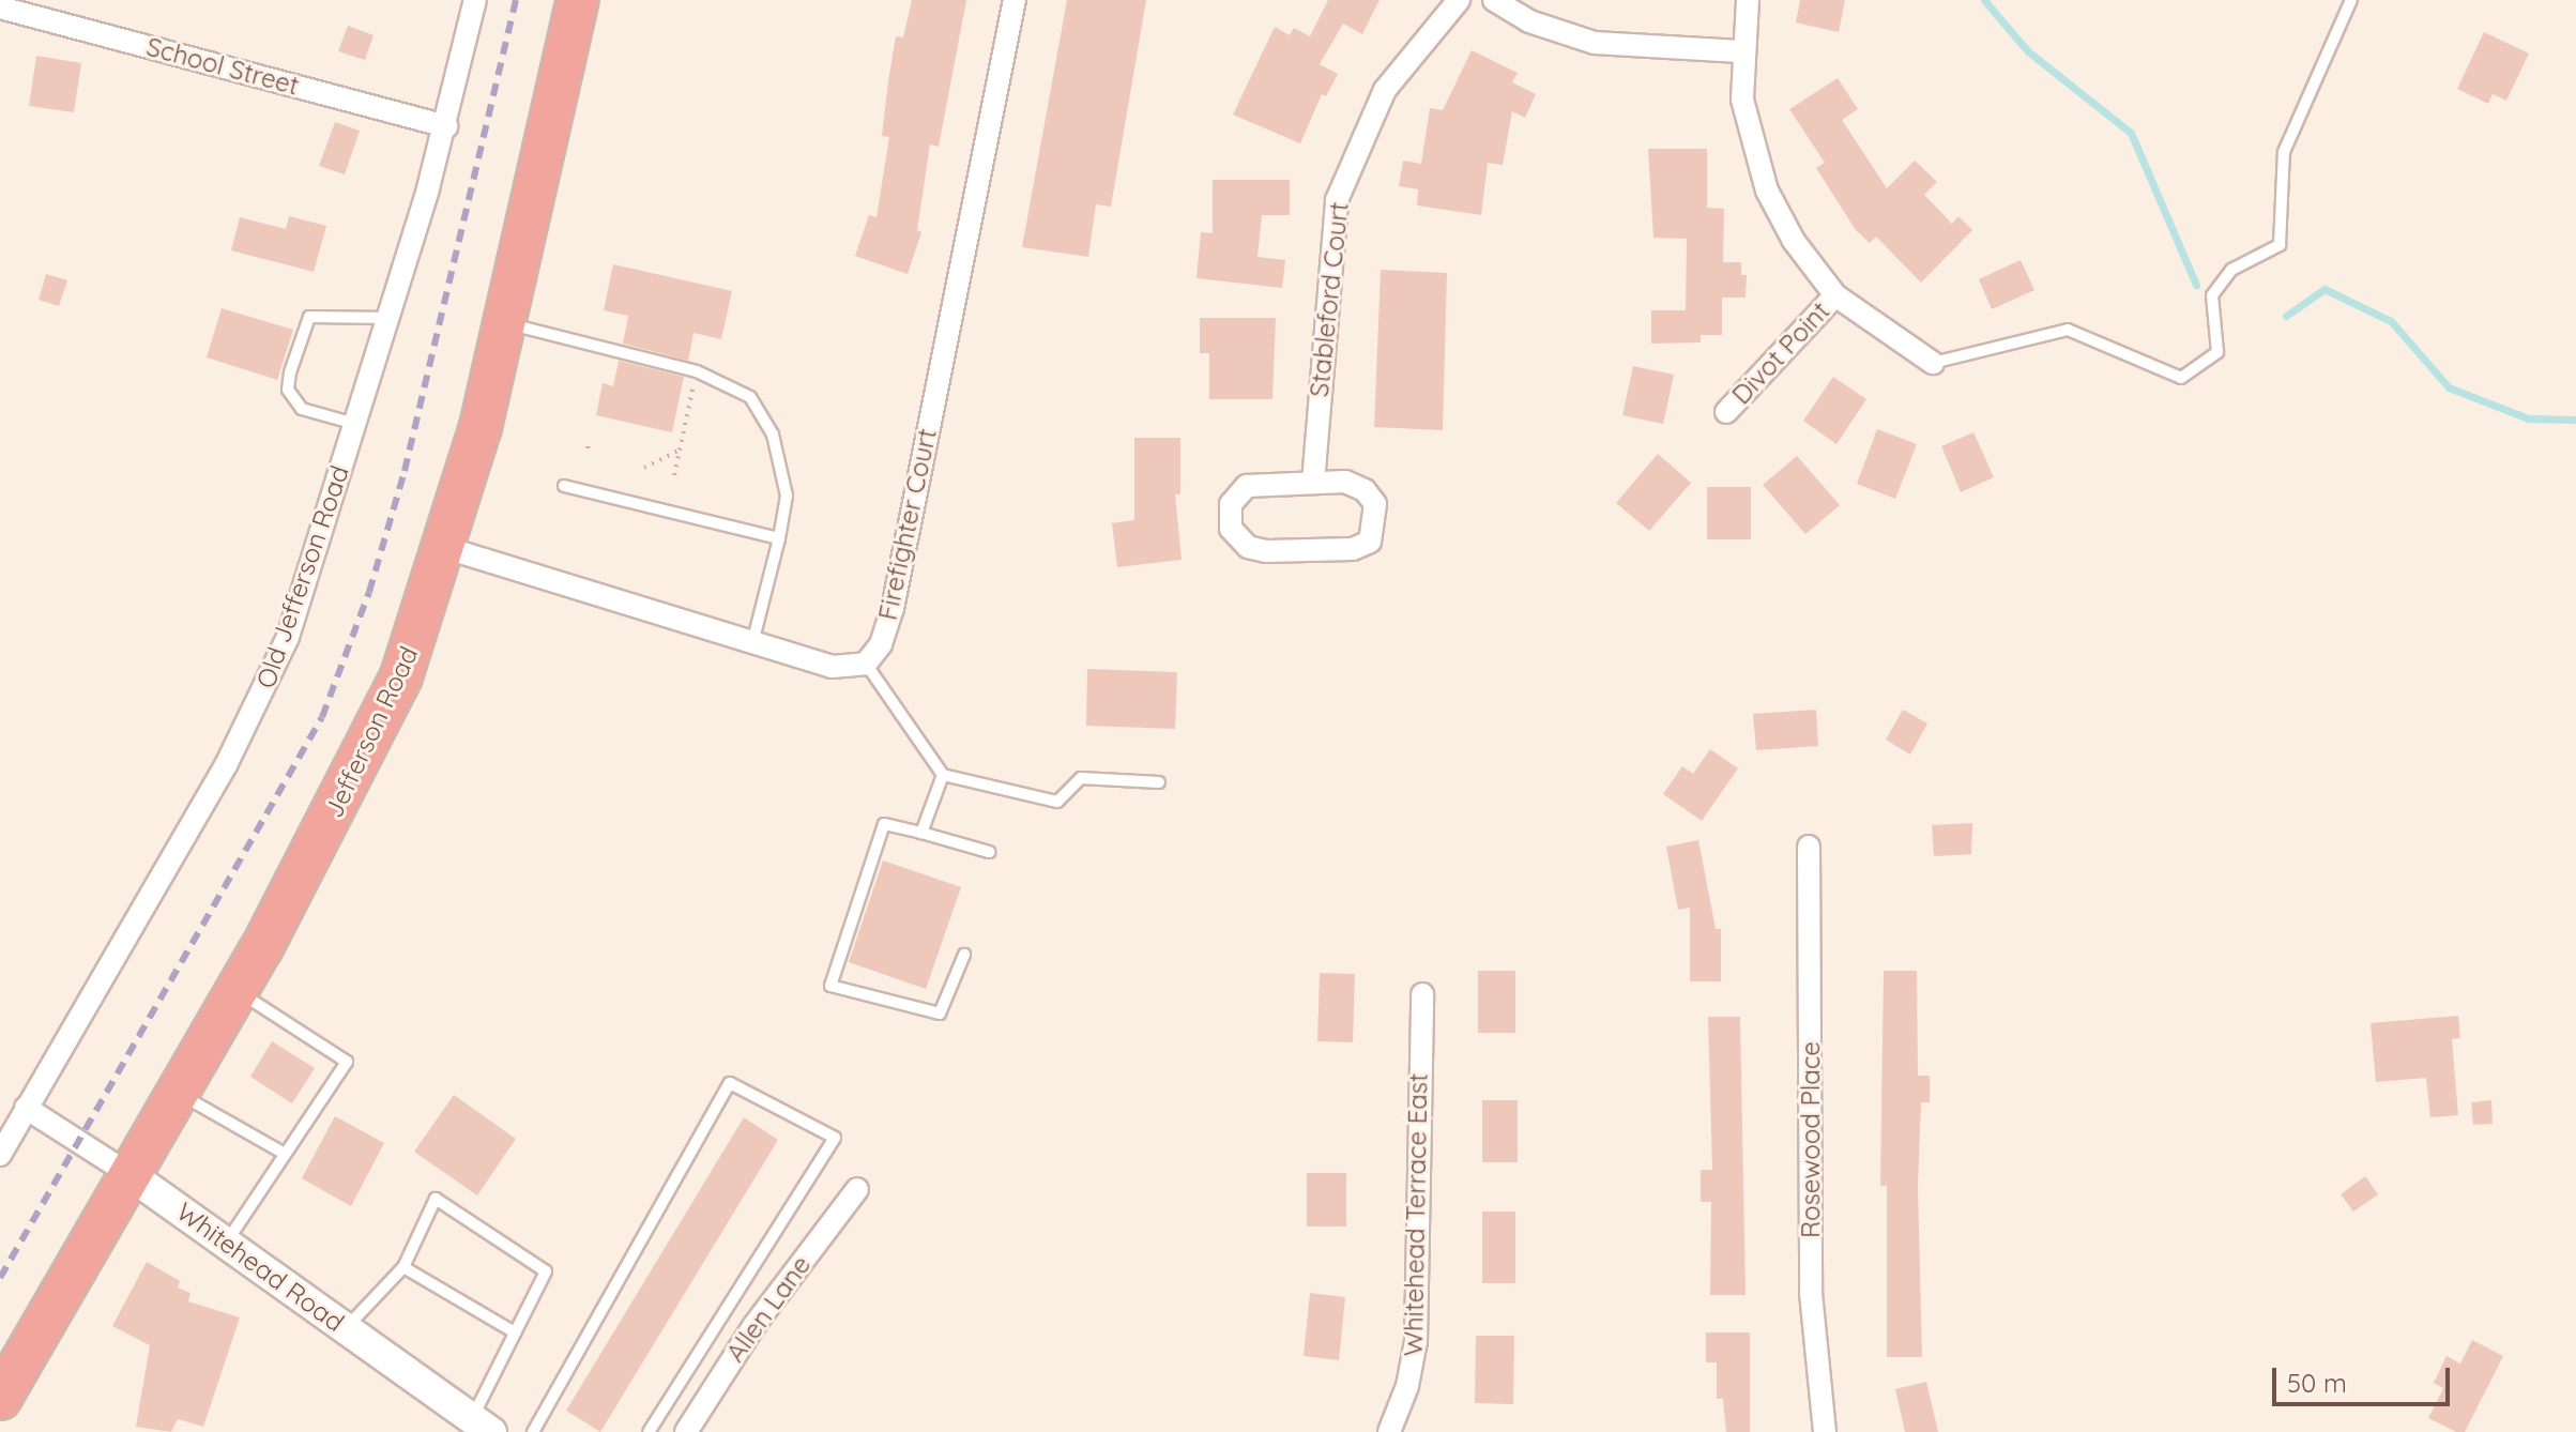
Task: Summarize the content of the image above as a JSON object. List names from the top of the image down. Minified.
{"streets":{"highway":["Jefferson Road"],"main road":["Whitehead Road"],"street":["School Street","Stableford Court","Divot Point","Firefighter Court","Old Jefferson Road","Rosewood Place","Whitehead Terrace East","Allen Lane"]},"crossings":[["School Street","Old Jefferson Road"],["Old Jefferson Road","Whitehead Road"],["Jefferson Road","Whitehead Road"]],"scale_bar":"50 m"}
